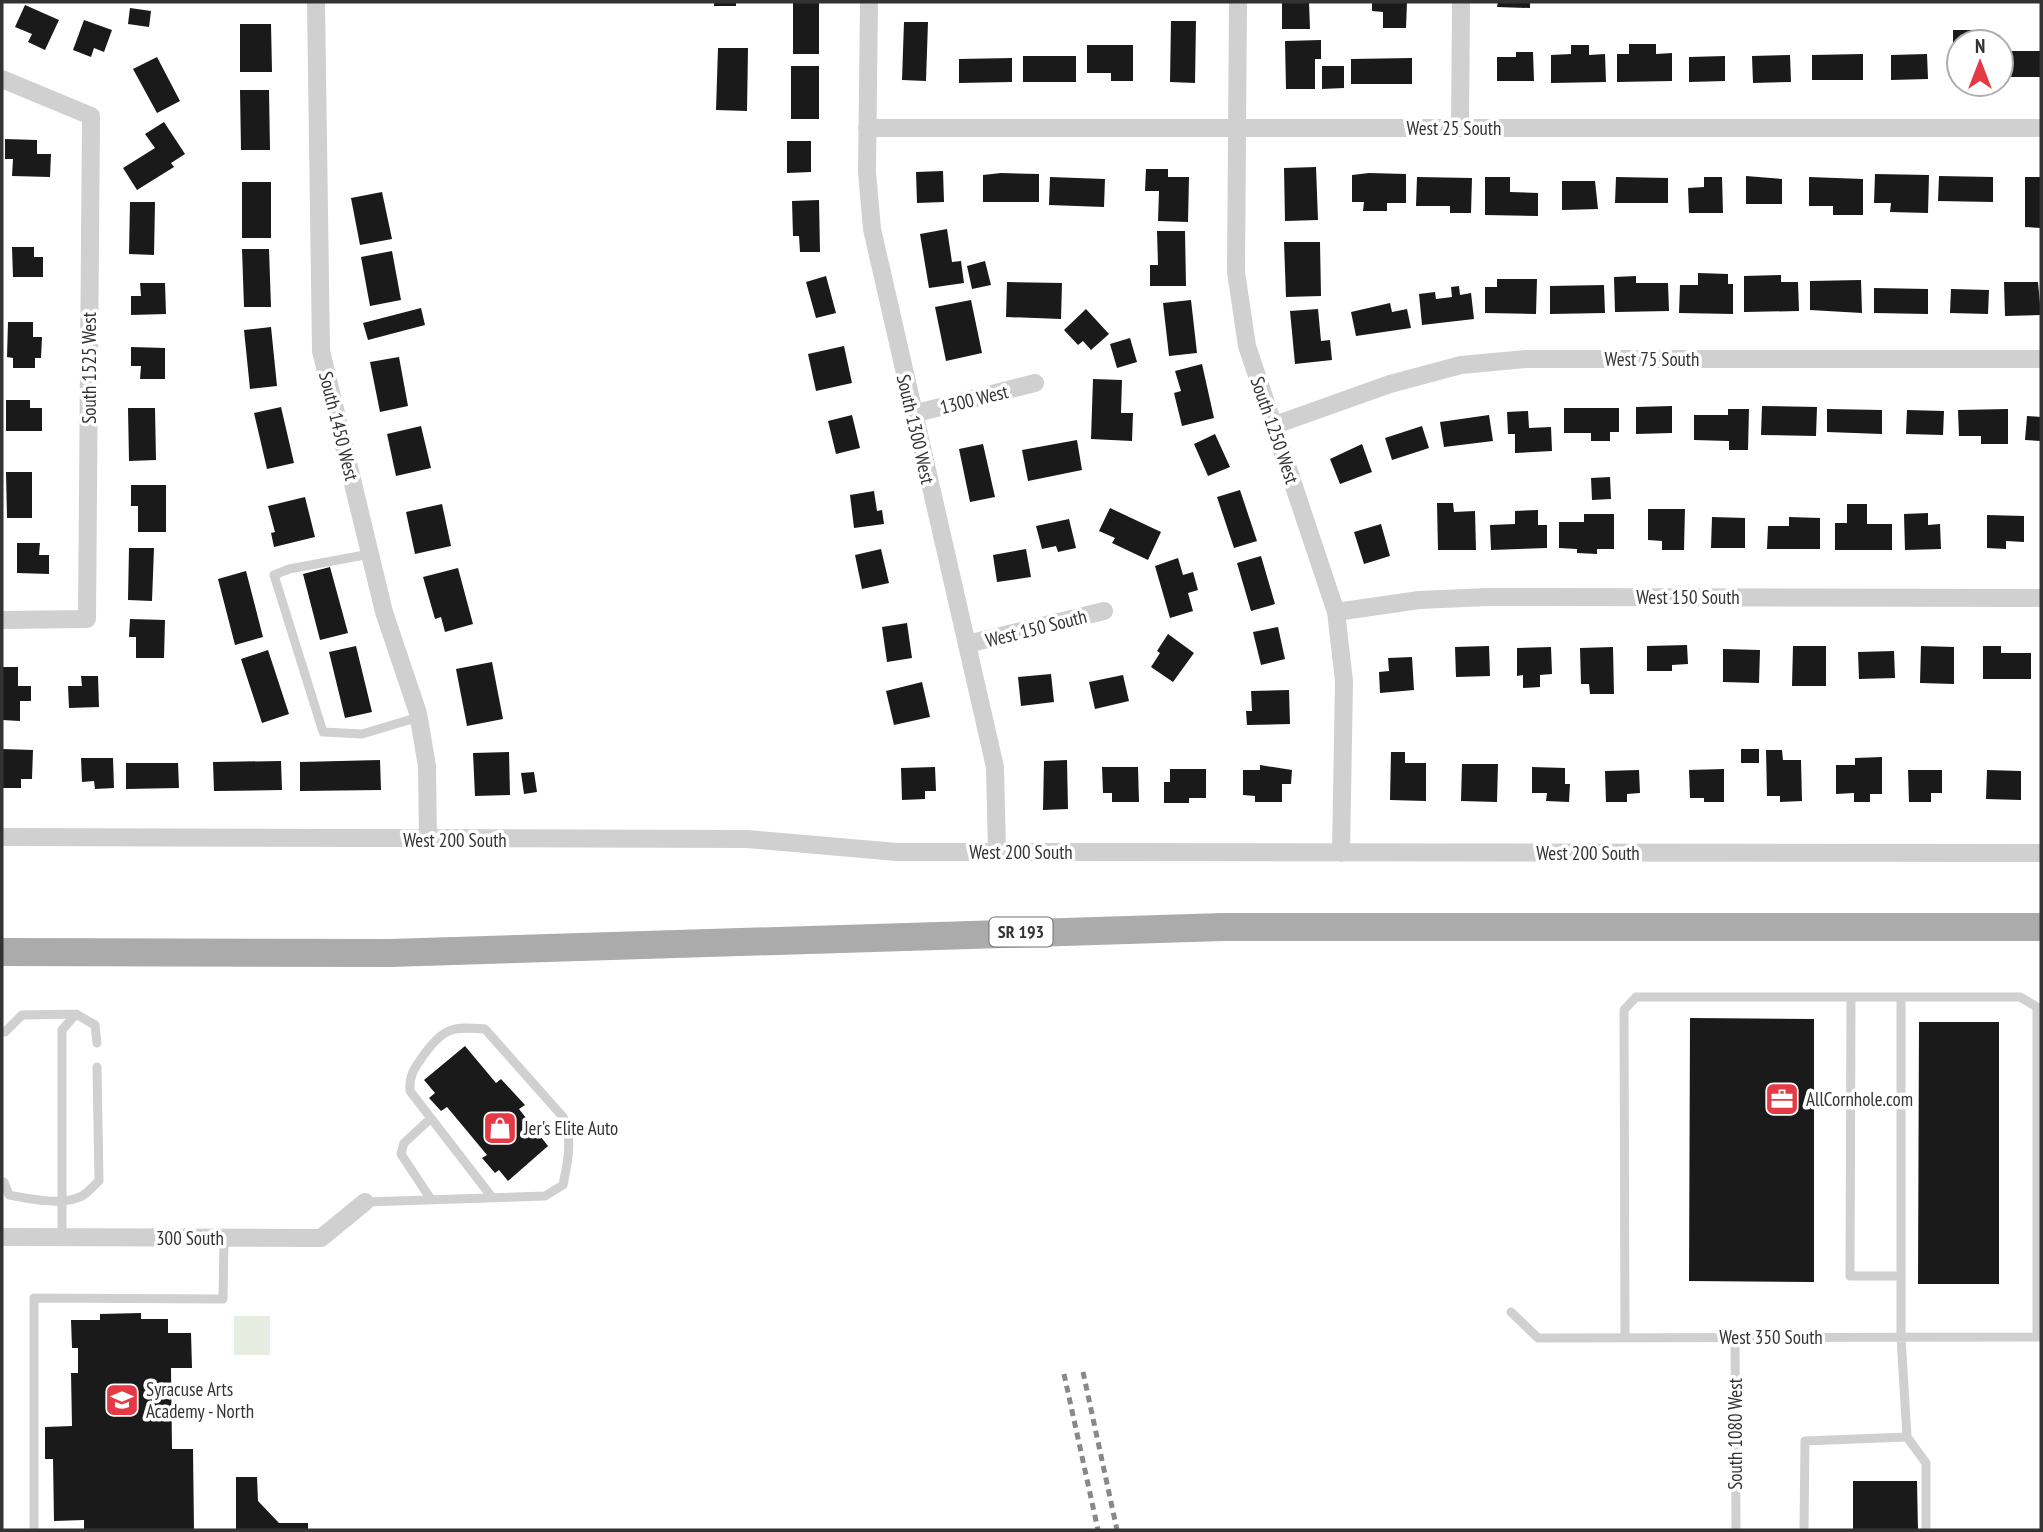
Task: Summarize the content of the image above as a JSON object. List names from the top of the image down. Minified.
{"streets":{"main road":["SR 193"],"street":["West 25 South","West 75 South","South 1525 West","1300 West","South 1450 West","South 1300 West","South 1250 West","West 150 South","West 200 South","300 South"],"lane":["West 350 South","South 1080 West"]},"crossings":[["West 25 South","South 1300 West"],["West 25 South","South 1250 West"],["West 75 South","South 1250 West"],["1300 West","South 1300 West"],["South 1450 West","West 200 South"],["South 1300 West","West 150 South"],["South 1300 West","West 200 South"],["South 1250 West","West 150 South"],["South 1250 West","West 200 South"],["West 350 South","South 1080 West"]],"places":{"office":["AllCornhole.com"],"shop":["Jer's Elite Auto"],"school or university":["Syracuse Arts Academy - North"]},"north":"top"}
